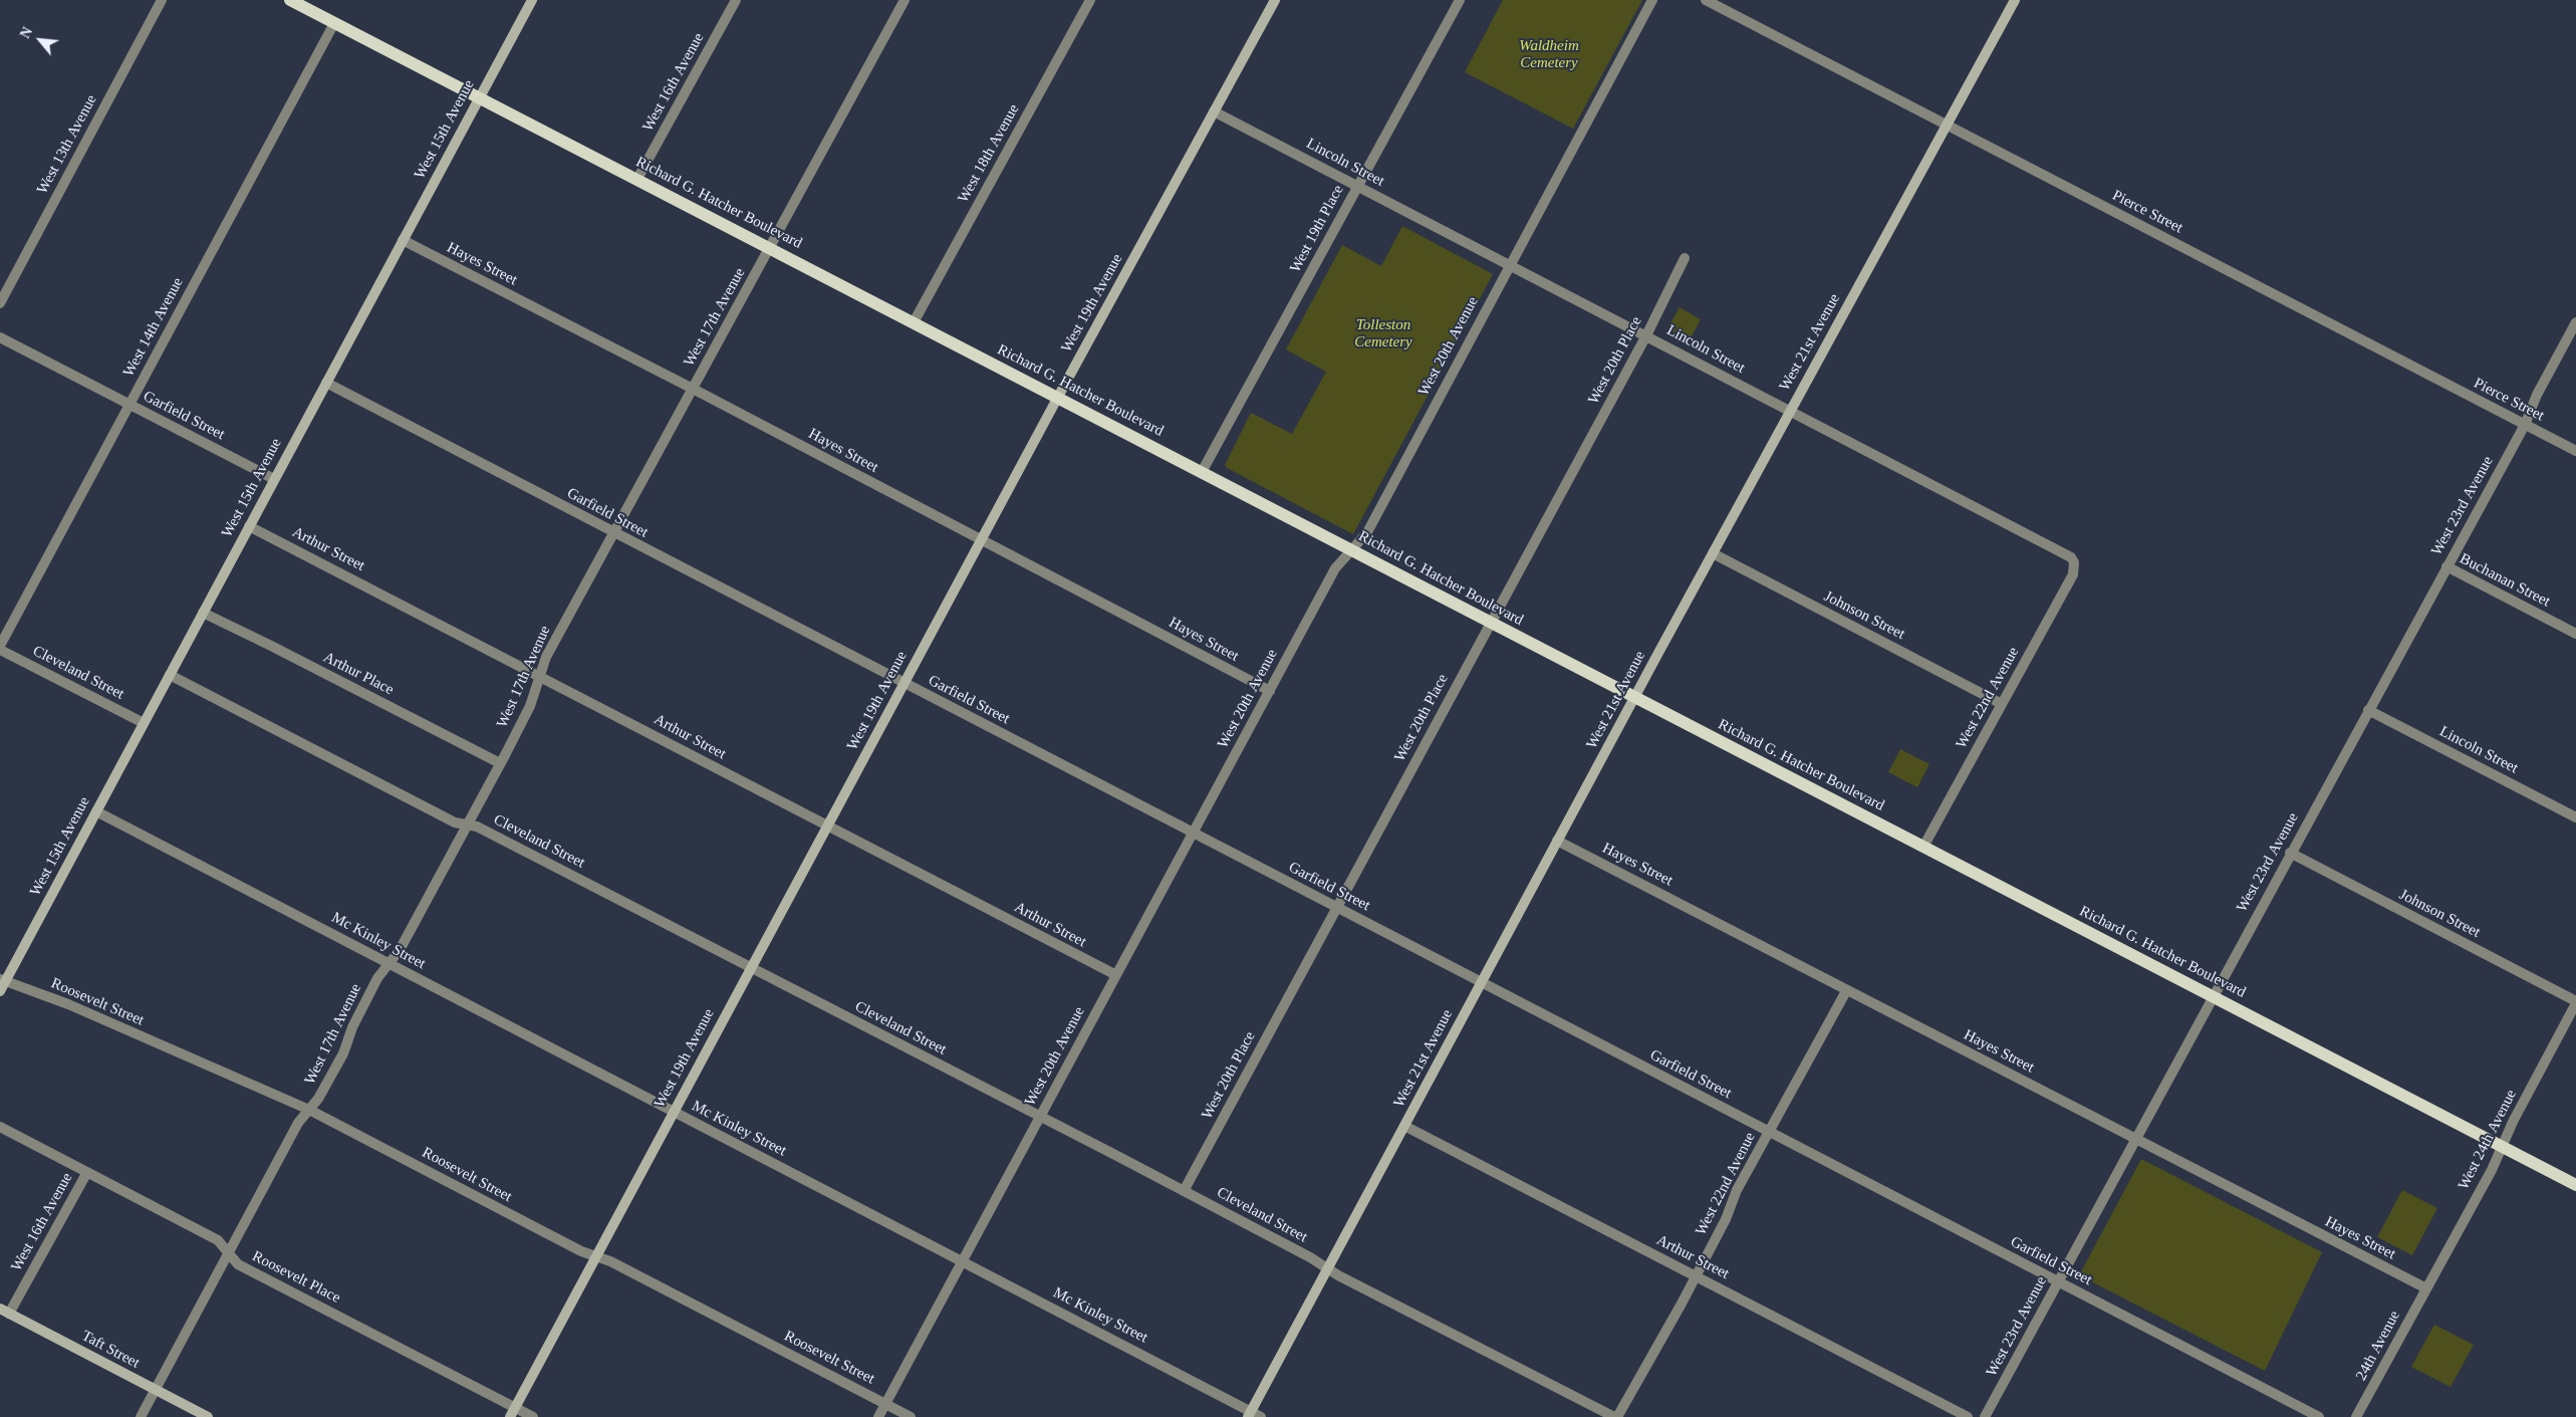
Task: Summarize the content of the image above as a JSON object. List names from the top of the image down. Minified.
{"streets":{"main road":["Richard G. Hatcher Boulevard"],"street":["West 16th Avenue","West 15th Avenue","West 13th Avenue","West 18th Avenue","Lincoln Street","Pierce Street","West 19th Place","Hayes Street","West 19th Avenue","West 17th Avenue","West 14th Avenue","West 21st Avenue","West 20th Avenue","West 20th Place","Garfield Street","West 23rd Avenue","Arthur Street","Buchanan Street","Johnson Street","Cleveland Street","Arthur Place","West 22nd Avenue","Mc Kinley Street","Roosevelt Street","West 24th Avenue","Roosevelt Place","24th Avenue","Taft Street"]},"crossings":[["West 16th Avenue","Richard G. Hatcher Boulevard"],["West 16th Avenue","Roosevelt Place"],["West 16th Avenue","Taft Street"],["West 15th Avenue","Richard G. Hatcher Boulevard"],["West 15th Avenue","Hayes Street"],["West 15th Avenue","Garfield Street"],["West 15th Avenue","Arthur Street"],["West 15th Avenue","Cleveland Street"],["West 15th Avenue","Arthur Place"],["West 15th Avenue","Mc Kinley Street"],["West 15th Avenue","Roosevelt Street"],["West 18th Avenue","Richard G. Hatcher Boulevard"],["Lincoln Street","West 19th Place"],["Lincoln Street","West 19th Avenue"],["Lincoln Street","West 21st Avenue"],["Lincoln Street","West 20th Avenue"],["Lincoln Street","West 20th Place"],["Lincoln Street","West 23rd Avenue"],["Lincoln Street","West 22nd Avenue"],["Richard G. Hatcher Boulevard","West 19th Place"],["Richard G. Hatcher Boulevard","West 19th Avenue"],["Richard G. Hatcher Boulevard","West 17th Avenue"],["Richard G. Hatcher Boulevard","West 14th Avenue"],["Richard G. Hatcher Boulevard","West 21st Avenue"],["Richard G. Hatcher Boulevard","West 20th Avenue"],["Richard G. Hatcher Boulevard","West 20th Place"],["Richard G. Hatcher Boulevard","West 23rd Avenue"],["Richard G. Hatcher Boulevard","West 22nd Avenue"],["Richard G. Hatcher Boulevard","West 24th Avenue"],["Pierce Street","West 21st Avenue"],["Pierce Street","West 23rd Avenue"],["Hayes Street","West 19th Avenue"],["Hayes Street","West 17th Avenue"],["Hayes Street","West 21st Avenue"],["Hayes Street","West 20th Avenue"],["Hayes Street","West 23rd Avenue"],["Hayes Street","West 22nd Avenue"],["Hayes Street","West 24th Avenue"],["Hayes Street","24th Avenue"],["West 19th Avenue","Garfield Street"],["West 19th Avenue","Arthur Street"],["West 19th Avenue","Cleveland Street"],["West 19th Avenue","Mc Kinley Street"],["West 19th Avenue","Roosevelt Street"],["West 19th Avenue","Roosevelt Place"],["West 17th Avenue","Garfield Street"],["West 17th Avenue","Arthur Street"],["West 17th Avenue","Cleveland Street"],["West 17th Avenue","Arthur Place"],["West 17th Avenue","Mc Kinley Street"],["West 17th Avenue","Roosevelt Street"],["West 17th Avenue","Roosevelt Place"],["West 17th Avenue","Taft Street"],["West 14th Avenue","Garfield Street"],["West 14th Avenue","Cleveland Street"],["West 21st Avenue","Garfield Street"],["West 21st Avenue","Arthur Street"],["West 21st Avenue","Johnson Street"],["West 21st Avenue","Cleveland Street"],["West 21st Avenue","Mc Kinley Street"],["West 20th Avenue","Garfield Street"],["West 20th Avenue","Arthur Street"],["West 20th Avenue","Cleveland Street"],["West 20th Avenue","Mc Kinley Street"],["West 20th Avenue","Roosevelt Street"],["West 20th Place","Garfield Street"],["West 20th Place","Cleveland Street"],["Garfield Street","West 23rd Avenue"],["Garfield Street","West 22nd Avenue"],["West 23rd Avenue","Buchanan Street"],["West 23rd Avenue","Johnson Street"],["Arthur Street","West 22nd Avenue"],["Johnson Street","West 22nd Avenue"],["Johnson Street","West 24th Avenue"],["Cleveland Street","West 22nd Avenue"],["West 24th Avenue","24th Avenue"]],"parks":["Waldheim Cemetery","Tolleston Cemetery"],"north":"top left"}
